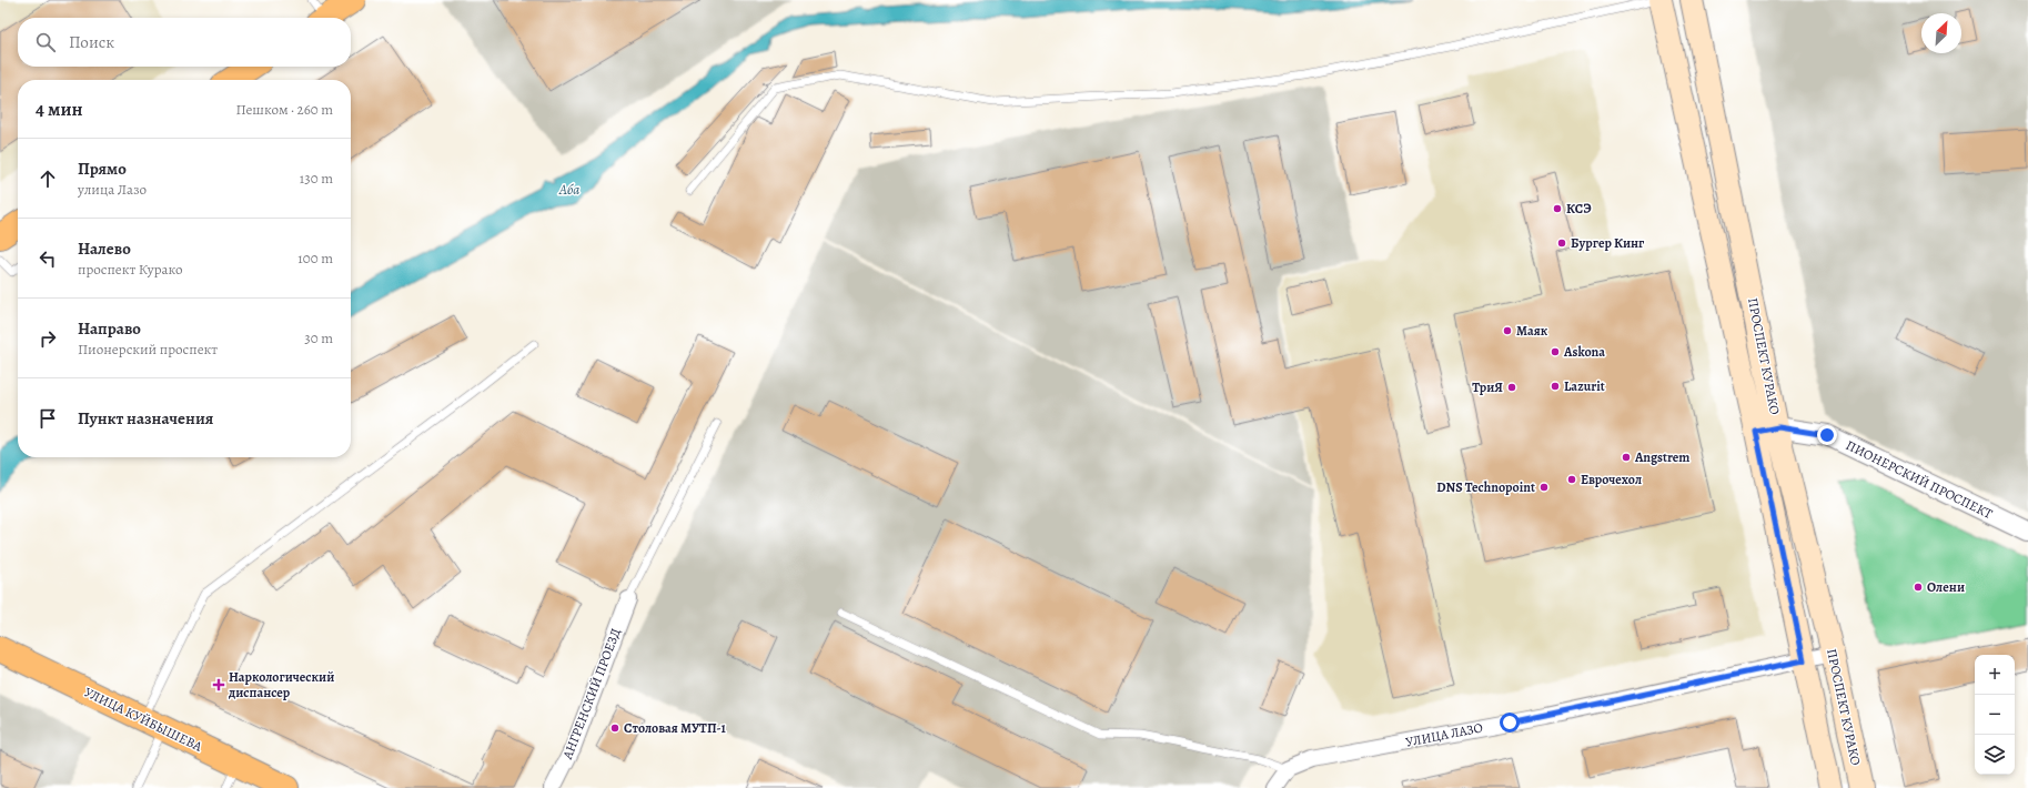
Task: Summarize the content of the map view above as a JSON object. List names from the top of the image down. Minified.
{"streets":{"main road":["ПРОСПЕКТ КУРАКО","УЛИЦА КУЙБЫШЕВА"],"street":["ПИОНЕРСКИЙ ПРОСПЕКТ","АНГРЕНСКИЙ ПРОЕЗД","УЛИЦА ЛАЗО"]},"crossings":[["ПРОСПЕКТ КУРАКО","ПИОНЕРСКИЙ ПРОСПЕКТ"],["ПРОСПЕКТ КУРАКО","УЛИЦА ЛАЗО"]],"water":["Аба"],"places":{"other":["КСЭ","Бургер Кинг","Маяк","Askona","Lazurit","ТриЯ","Angstrem","Еврочехол","DNS Technopoint","Олени","Столовая МУТП-1"],"health":["Наркологический диспансер"]},"north":"top right","page":{"search":"Поиск","heading":["4 мин","Пешком · 260 m"],"list":[["Прямо","улица Лазо","130 m"],["Налево","проспект Курако","100 m"],["Направо","Пионерский проспект","30 m"],"Пункт назначения"],"map_buttons":["+","−"]}}
